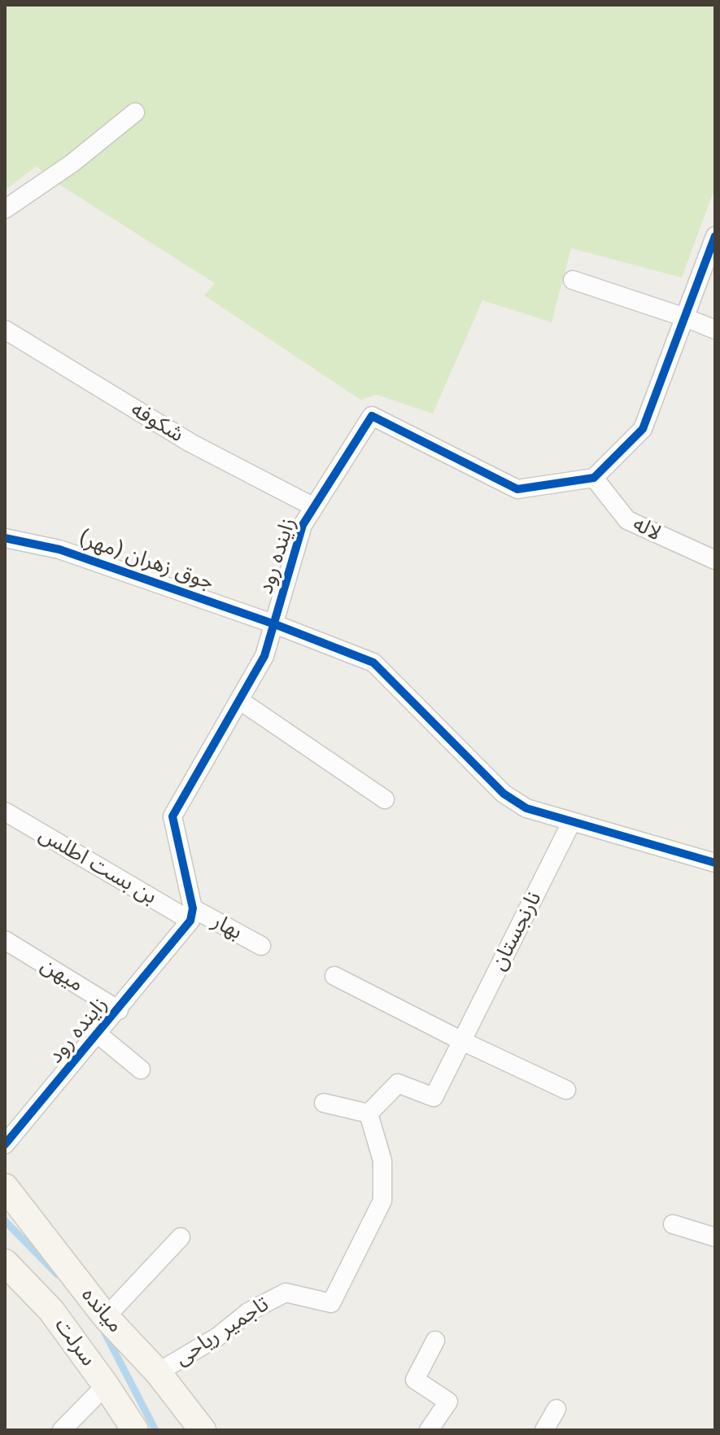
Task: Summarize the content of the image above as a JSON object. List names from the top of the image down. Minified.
{"streets":{"street":["شکوفه","لاله","زاینده رود","جوق زهران (مهر)","بن بست اطلس","بهار","نارنجستان","میهن","میانده","تاجمیر ریاحی","سرلت"]},"crossings":[["شکوفه","زاینده رود"],["لاله","زاینده رود"],["زاینده رود","جوق زهران (مهر)"],["زاینده رود","بن بست اطلس"],["زاینده رود","بهار"],["زاینده رود","میهن"],["جوق زهران (مهر)","نارنجستان"],["بن بست اطلس","بهار"],["میانده","تاجمیر ریاحی"]]}
